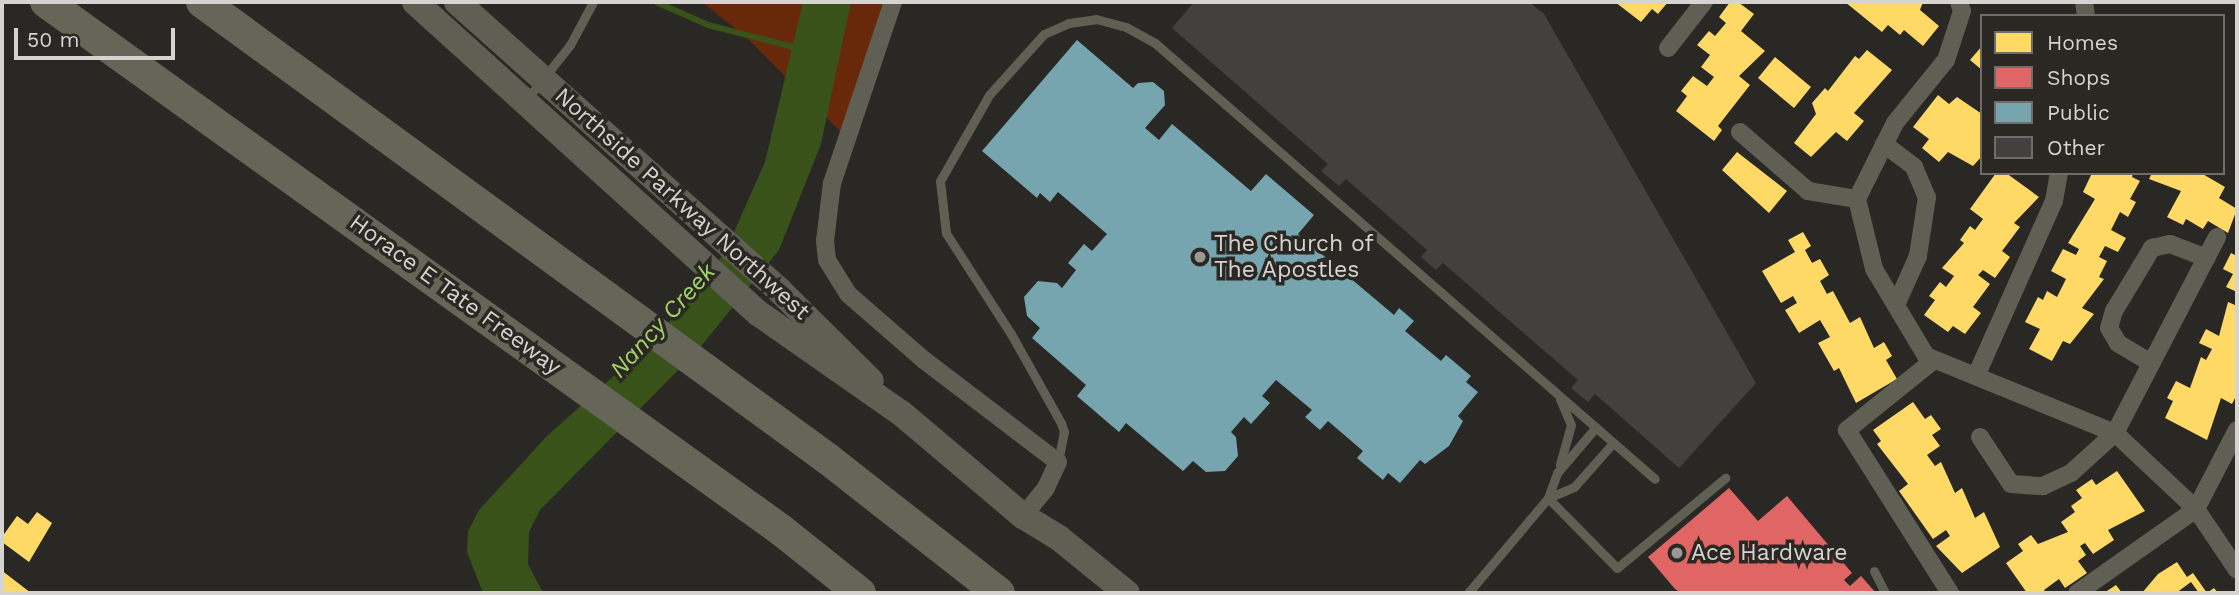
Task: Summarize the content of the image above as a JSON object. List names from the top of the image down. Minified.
{"streets":{"highway":["Horace E Tate Freeway"],"main road":["Northside Parkway Northwest"]},"water":["Nancy Creek"],"places":["The Church of The Apostles","Ace Hardware"],"legend":["Homes","Shops","Public","Other"],"scale_bar":"50 m"}
